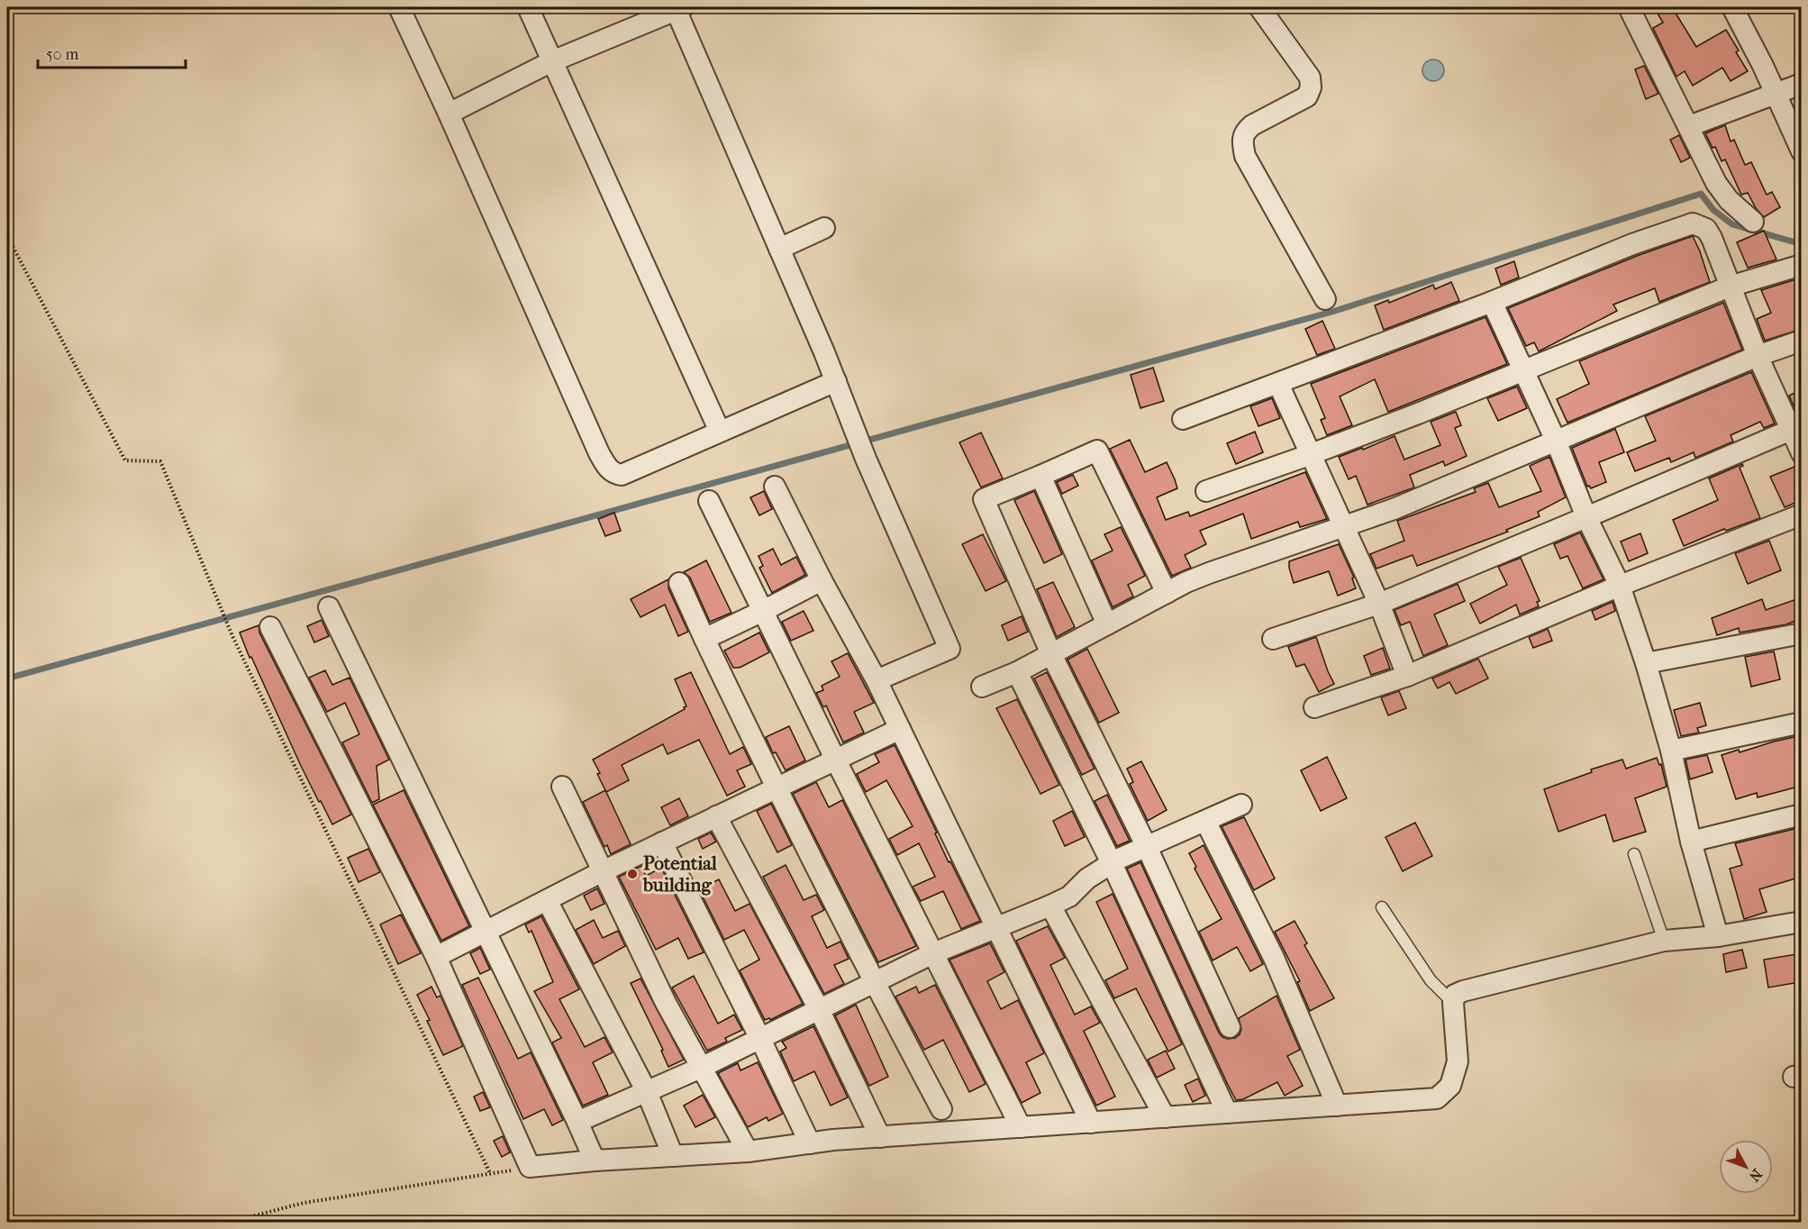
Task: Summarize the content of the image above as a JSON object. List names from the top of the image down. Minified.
{"places":["Potential building"],"scale_bar":"50 m","north":"bottom right"}
